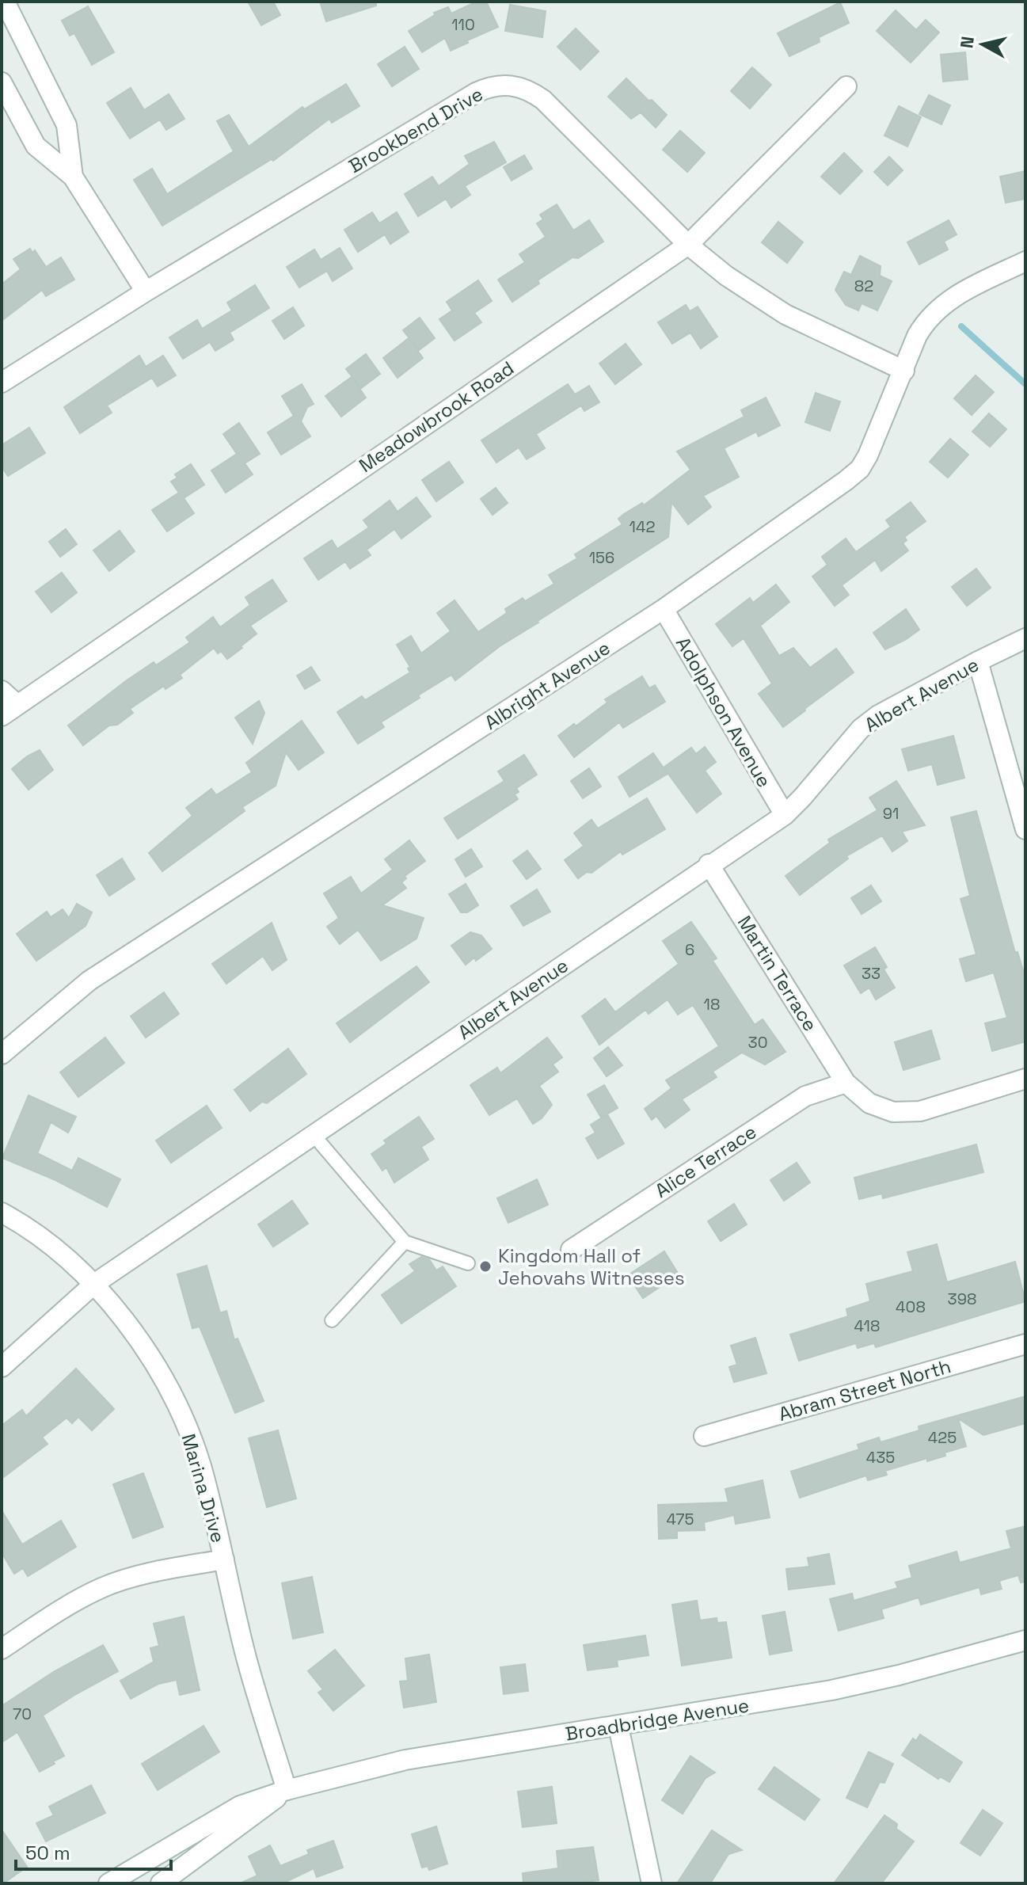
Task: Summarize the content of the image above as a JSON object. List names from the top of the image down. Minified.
{"streets":{"street":["Brookbend Drive","Meadowbrook Road","Albright Avenue","Albert Avenue","Adolphson Avenue","Martin Terrace","Alice Terrace","Abram Street North","Marina Drive","Broadbridge Avenue"]},"crossings":[["Brookbend Drive","Meadowbrook Road"],["Brookbend Drive","Albright Avenue"],["Albright Avenue","Adolphson Avenue"],["Albert Avenue","Adolphson Avenue"],["Albert Avenue","Martin Terrace"],["Albert Avenue","Marina Drive"],["Martin Terrace","Alice Terrace"],["Marina Drive","Broadbridge Avenue"]],"places":["Kingdom Hall of Jehovahs Witnesses"],"house_numbers":["110","82","142","156","91","6","33","18","30","398","408","418","425","435","475","70"],"scale_bar":"50 m","north":"left"}
